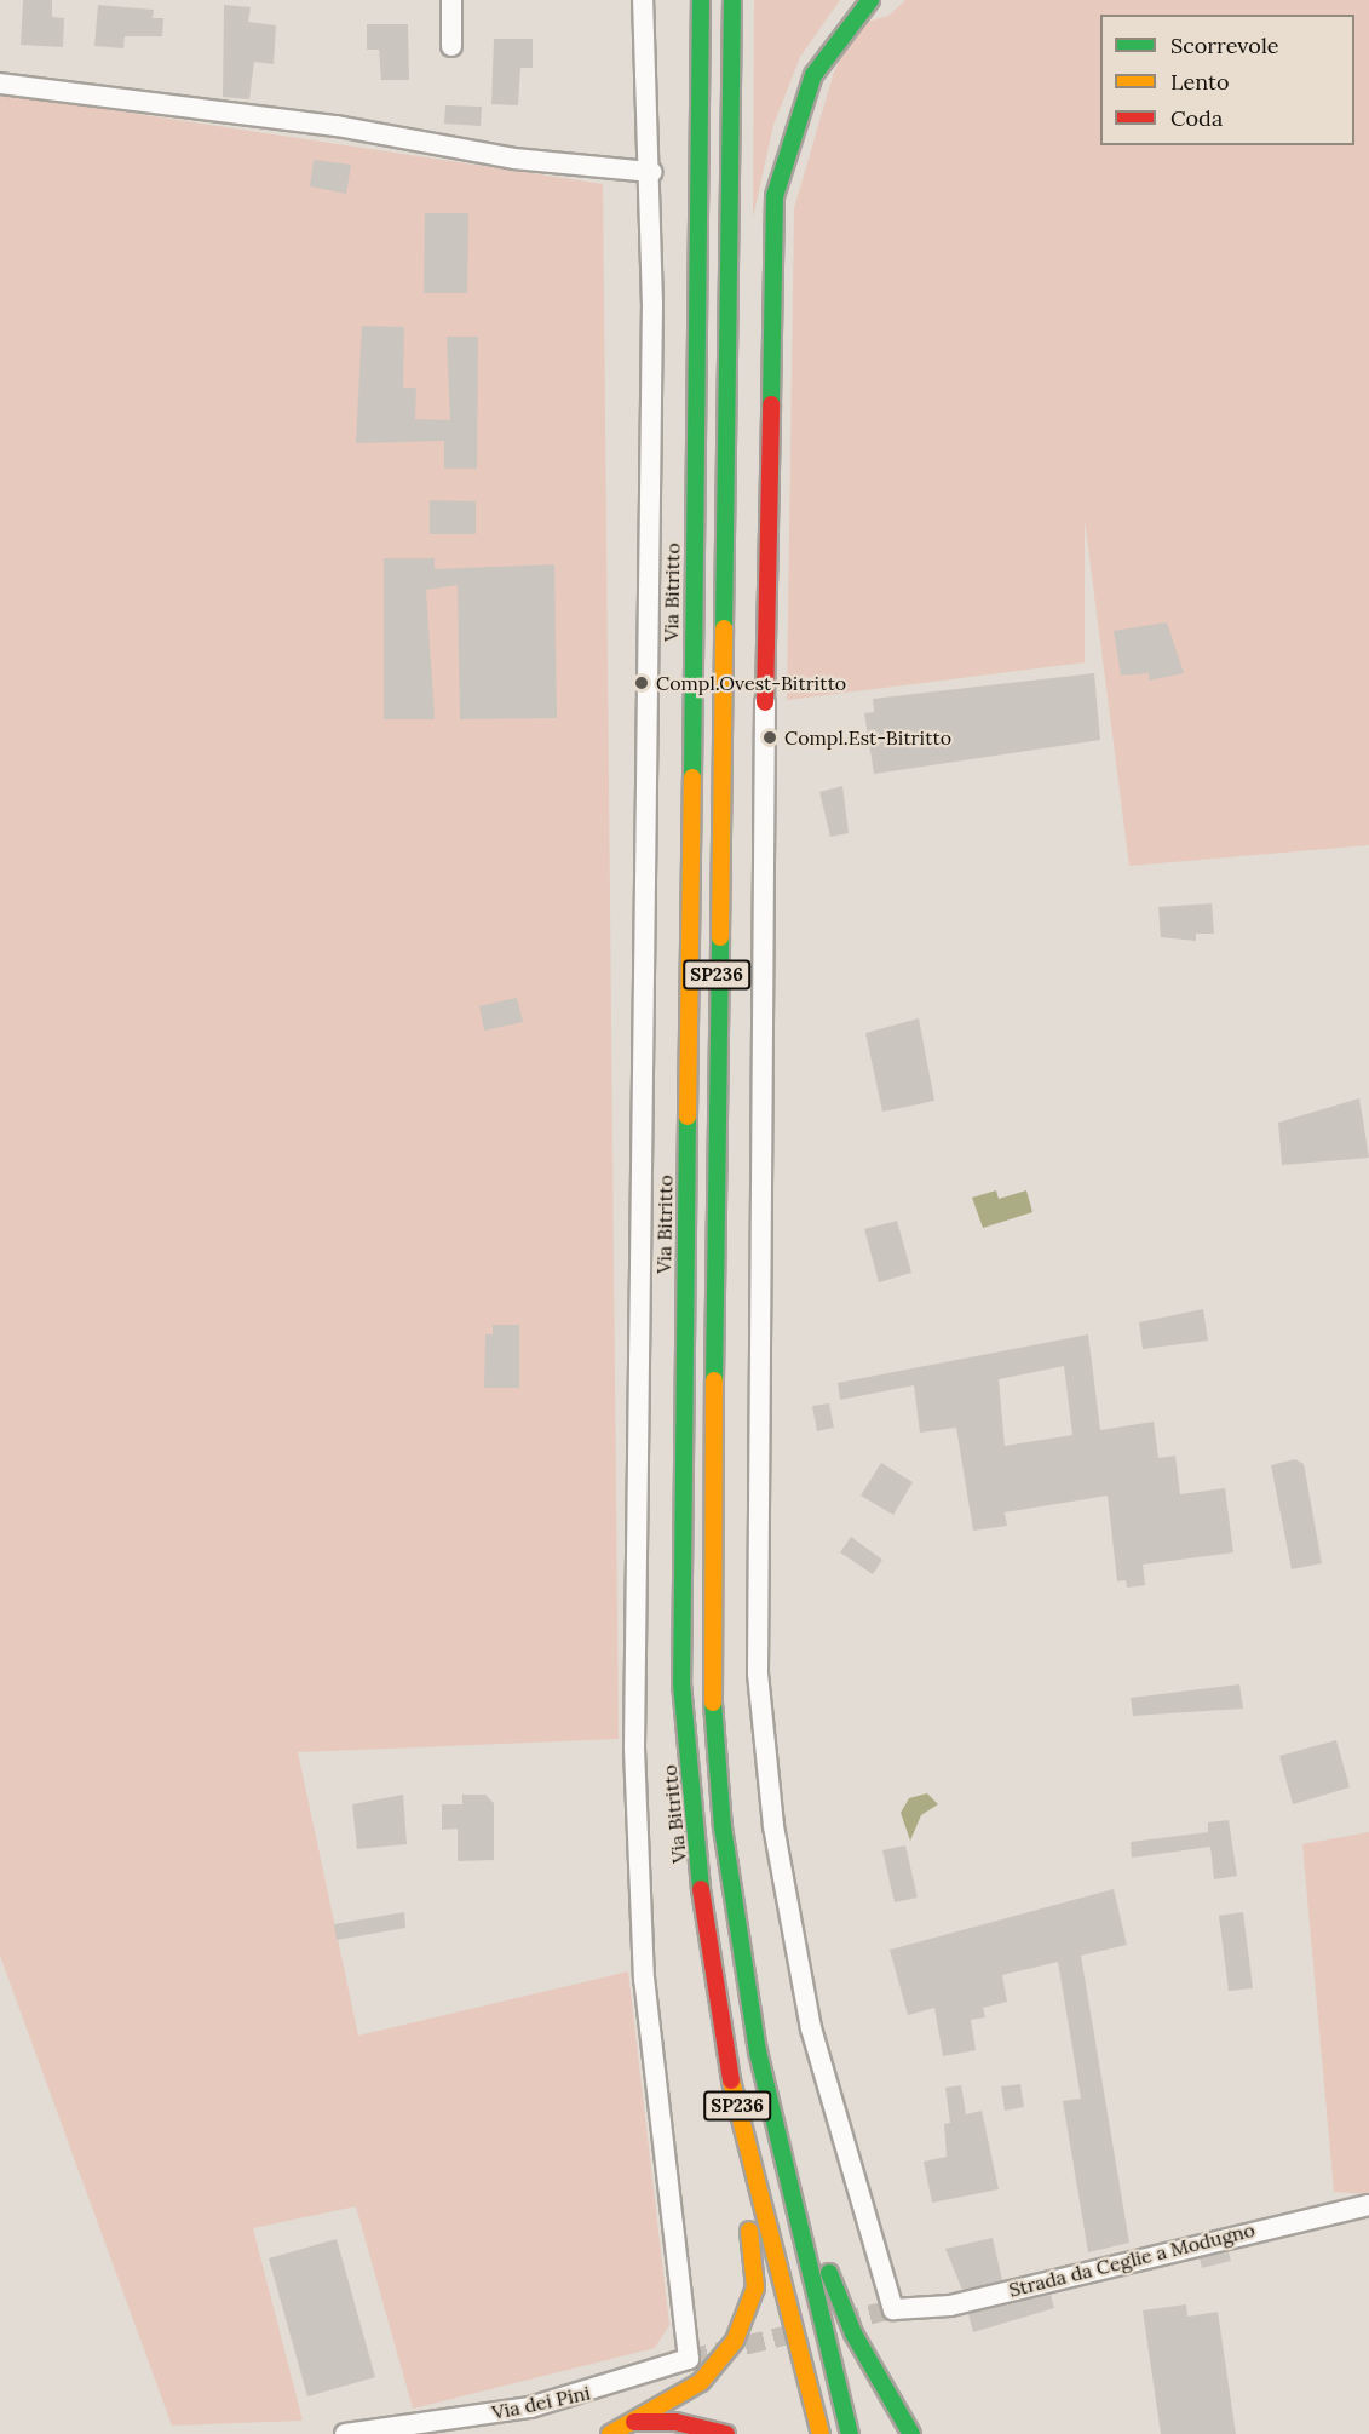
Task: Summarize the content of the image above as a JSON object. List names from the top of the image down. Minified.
{"streets":{"highway":["Via Bitritto","SP236"],"street":["Strada da Ceglie a Modugno","Via dei Pini"]},"places":["Compl.Ovest-Bitritto","Compl.Est-Bitritto"],"legend":["Scorrevole","Lento","Coda"]}
